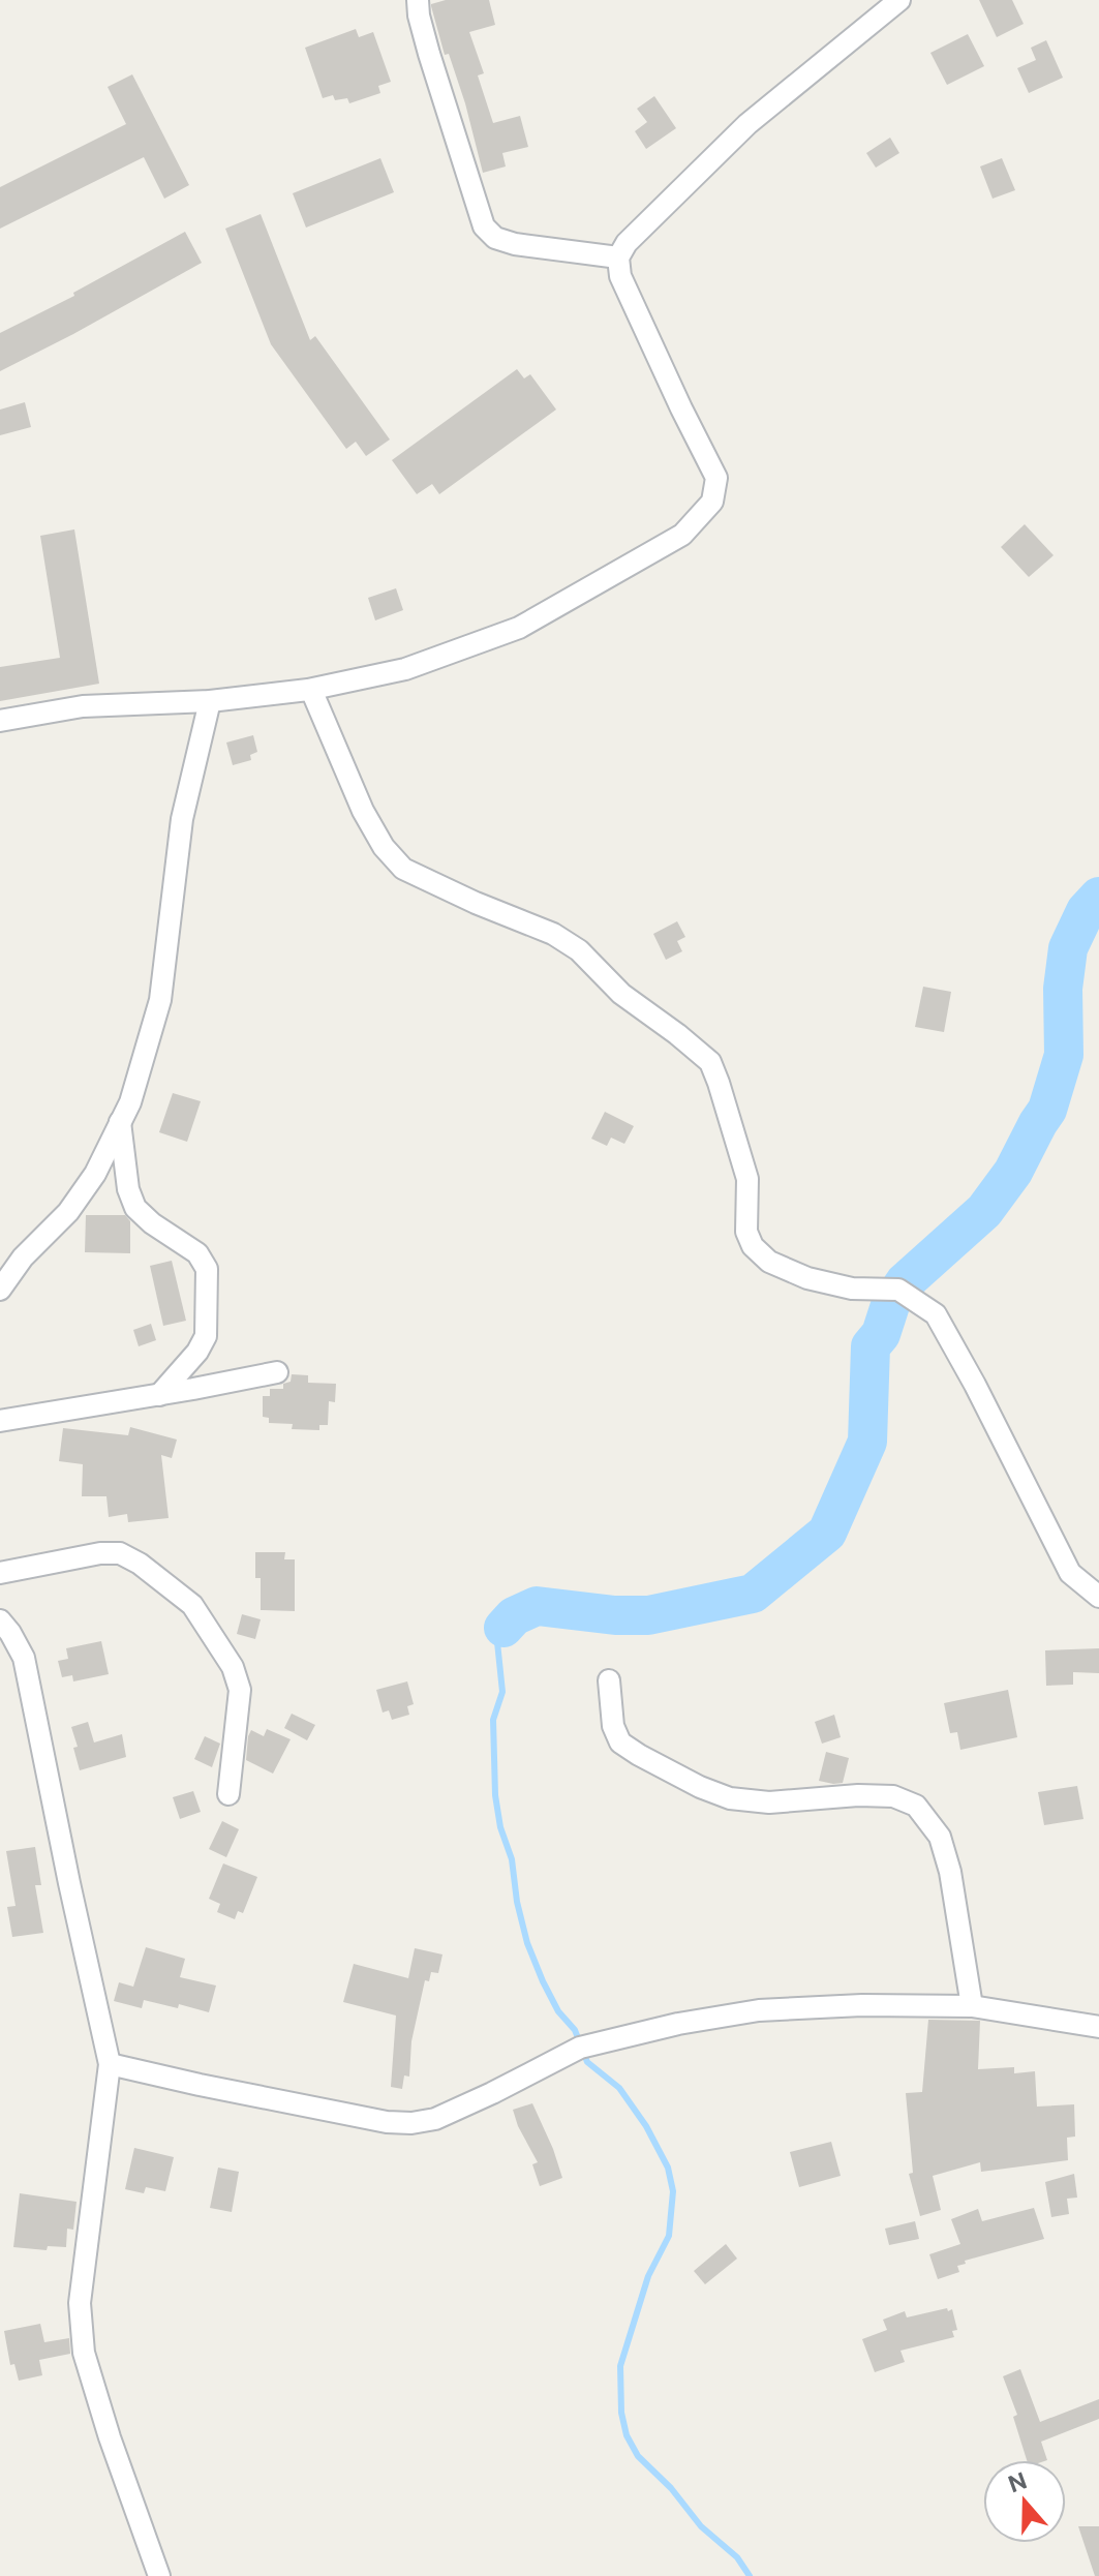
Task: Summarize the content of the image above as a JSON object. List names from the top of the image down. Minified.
{"north":"top"}
